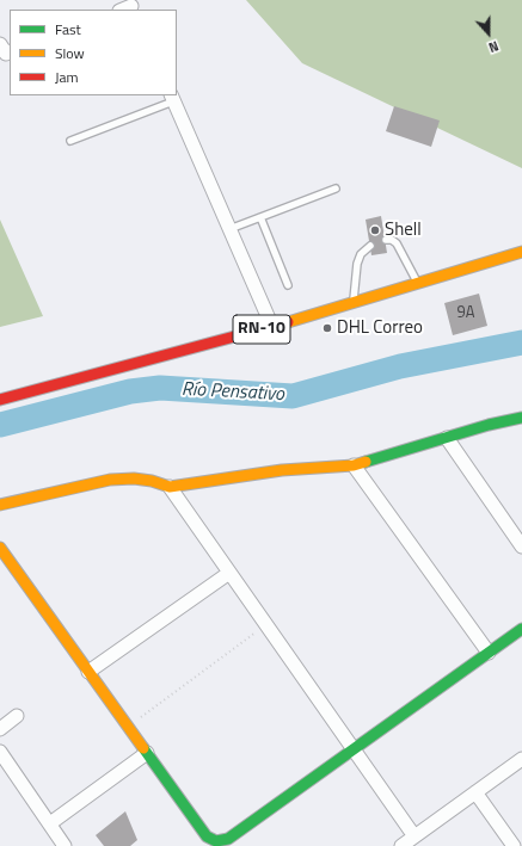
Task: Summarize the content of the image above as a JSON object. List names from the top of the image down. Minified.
{"streets":{"street":["RN-10"]},"water":["Río Pensativo"],"places":["Shell","DHL Correo"],"house_numbers":["9A"],"legend":["Fast","Slow","Jam"],"north":"bottom"}
